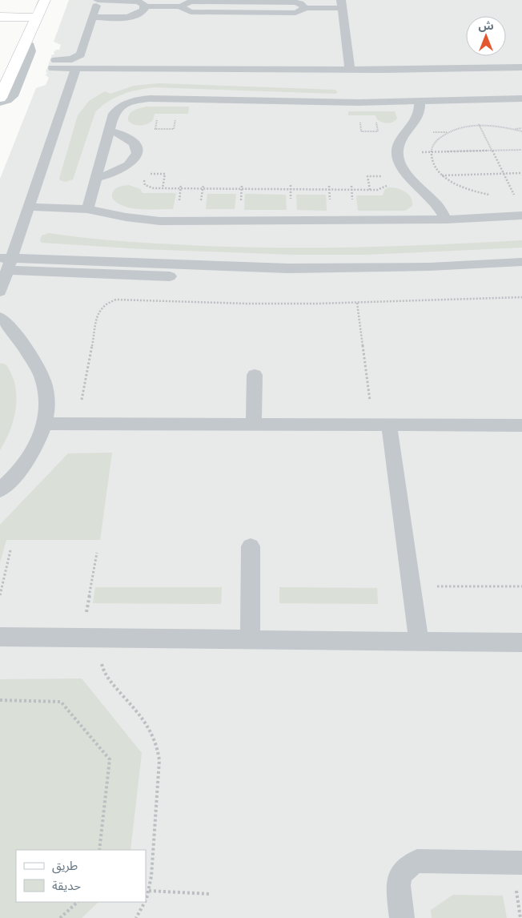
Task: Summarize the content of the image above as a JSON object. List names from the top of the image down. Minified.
{"legend":["طريق","حديقة"],"north":"top"}
